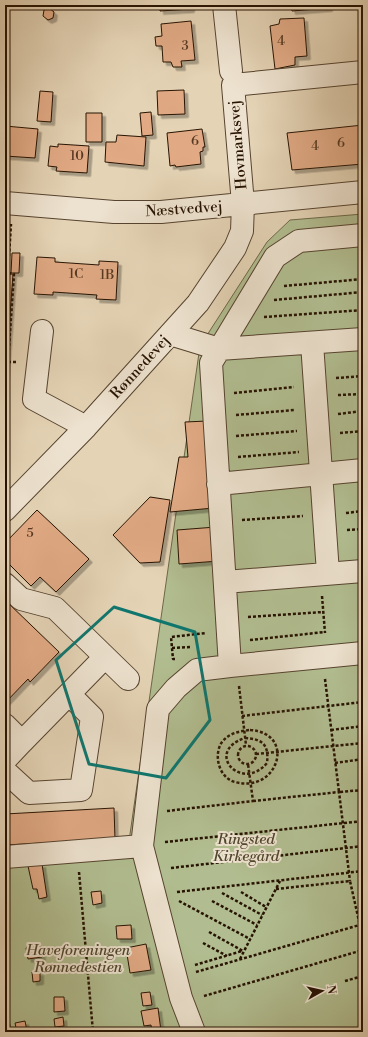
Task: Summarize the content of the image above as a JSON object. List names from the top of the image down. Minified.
{"streets":{"street":["Hovmarksvej","Næstvedvej","Rønnedevej"]},"crossings":[["Hovmarksvej","Næstvedvej"],["Hovmarksvej","Rønnedevej"],["Næstvedvej","Rønnedevej"]],"parks":["Ringsted Kirkegård","Haveforeningen Rønnedestien"],"house_numbers":["4","3","6","6","4","10","1C","1B","5"],"north":"right"}
